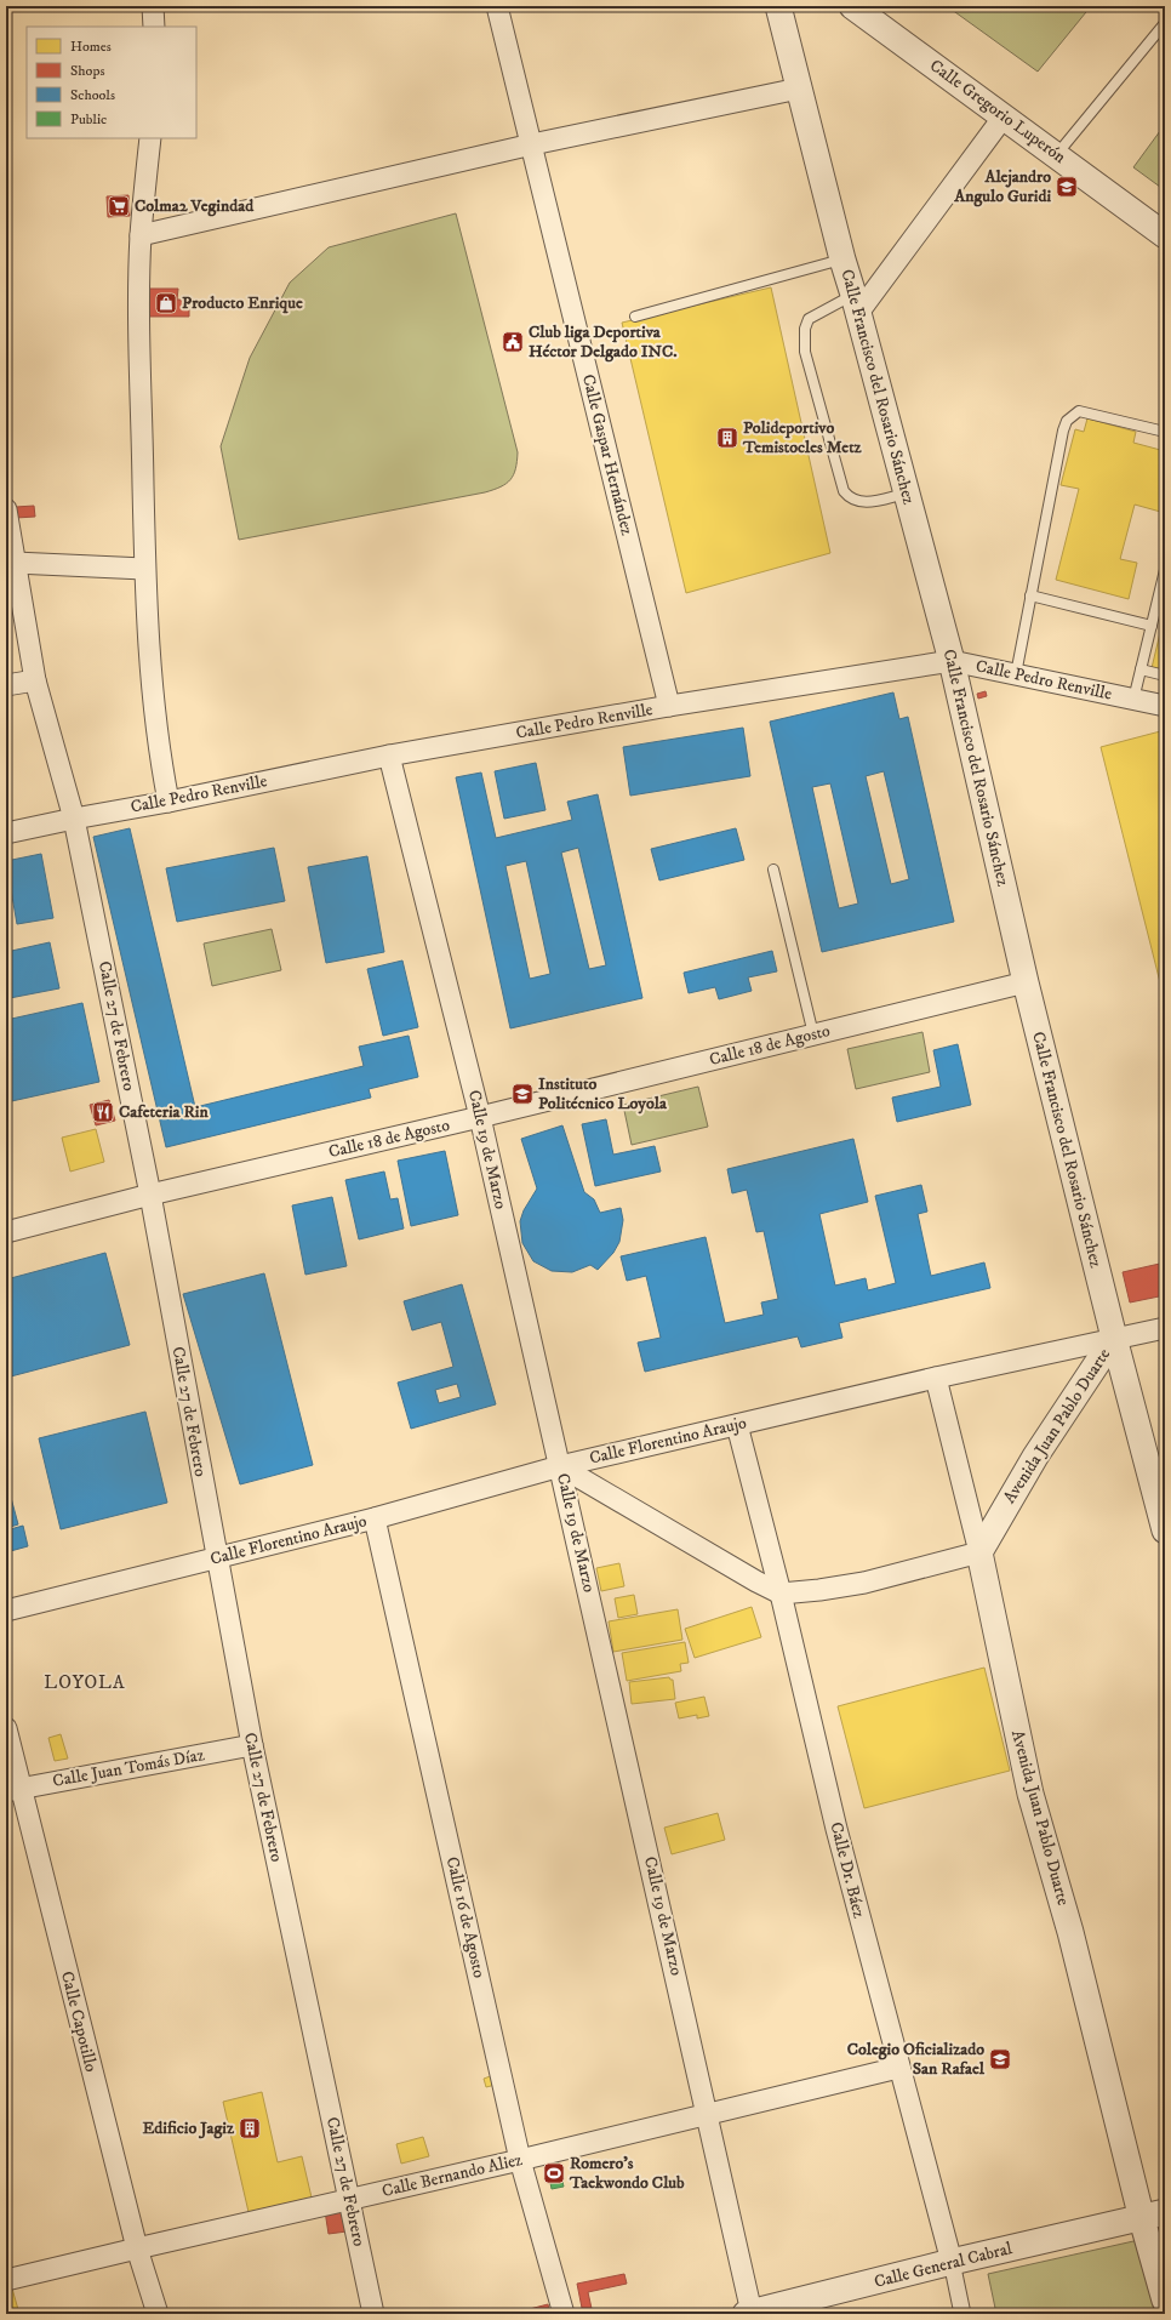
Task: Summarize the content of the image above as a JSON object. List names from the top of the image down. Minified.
{"streets":{"street":["Calle Gregorio Luperón","Calle Francisco del Rosario Sánchez","Calle Gaspar Hernández","Calle Pedro Renville","Calle 27 de Febrero","Calle 18 de Agosto","Calle 19 de Marzo","Avenida Juan Pablo Duarte","Calle Florentino Araujo","Calle Juan Tomás Díaz","Calle Dr. Báez","Calle 16 de Agosto","Calle Capotillo","Calle Bernando Aliez","Calle General Cabral"]},"crossings":[["Calle Francisco del Rosario Sánchez","Calle Pedro Renville"],["Calle Francisco del Rosario Sánchez","Calle 18 de Agosto"],["Calle Francisco del Rosario Sánchez","Avenida Juan Pablo Duarte"],["Calle Francisco del Rosario Sánchez","Calle Florentino Araujo"],["Calle Gaspar Hernández","Calle Pedro Renville"],["Calle Pedro Renville","Calle 27 de Febrero"],["Calle Pedro Renville","Calle 19 de Marzo"],["Calle 27 de Febrero","Calle 18 de Agosto"],["Calle 27 de Febrero","Calle Florentino Araujo"],["Calle 27 de Febrero","Calle Juan Tomás Díaz"],["Calle 27 de Febrero","Calle Bernando Aliez"],["Calle 18 de Agosto","Calle 19 de Marzo"],["Calle 19 de Marzo","Calle Florentino Araujo"],["Calle 19 de Marzo","Calle Bernando Aliez"],["Calle 19 de Marzo","Calle General Cabral"],["Avenida Juan Pablo Duarte","Calle Florentino Araujo"],["Avenida Juan Pablo Duarte","Calle General Cabral"],["Calle Florentino Araujo","Calle Dr. Báez"],["Calle Florentino Araujo","Calle 16 de Agosto"],["Calle Juan Tomás Díaz","Calle Capotillo"],["Calle Dr. Báez","Calle Bernando Aliez"],["Calle Dr. Báez","Calle General Cabral"],["Calle 16 de Agosto","Calle Bernando Aliez"],["Calle Capotillo","Calle Bernando Aliez"]],"districts":["LOYOLA"],"places":{"school or university":["Alejandro Angulo Guridi","Instituto Politécnico Loyola","Colegio Oficializado San Rafael"],"supermarket":["Colma2 Vegindad"],"shop":["Producto Enrique"],"public building":["Club liga Deportiva Héctor Delgado INC."],"building":["Polideportivo Temistocles Metz","Edificio Jagiz"],"restaurant":["Cafeteria Rin"],"sports":["Romero's Taekwondo Club"]},"legend":["Homes","Shops","Schools","Public"]}
